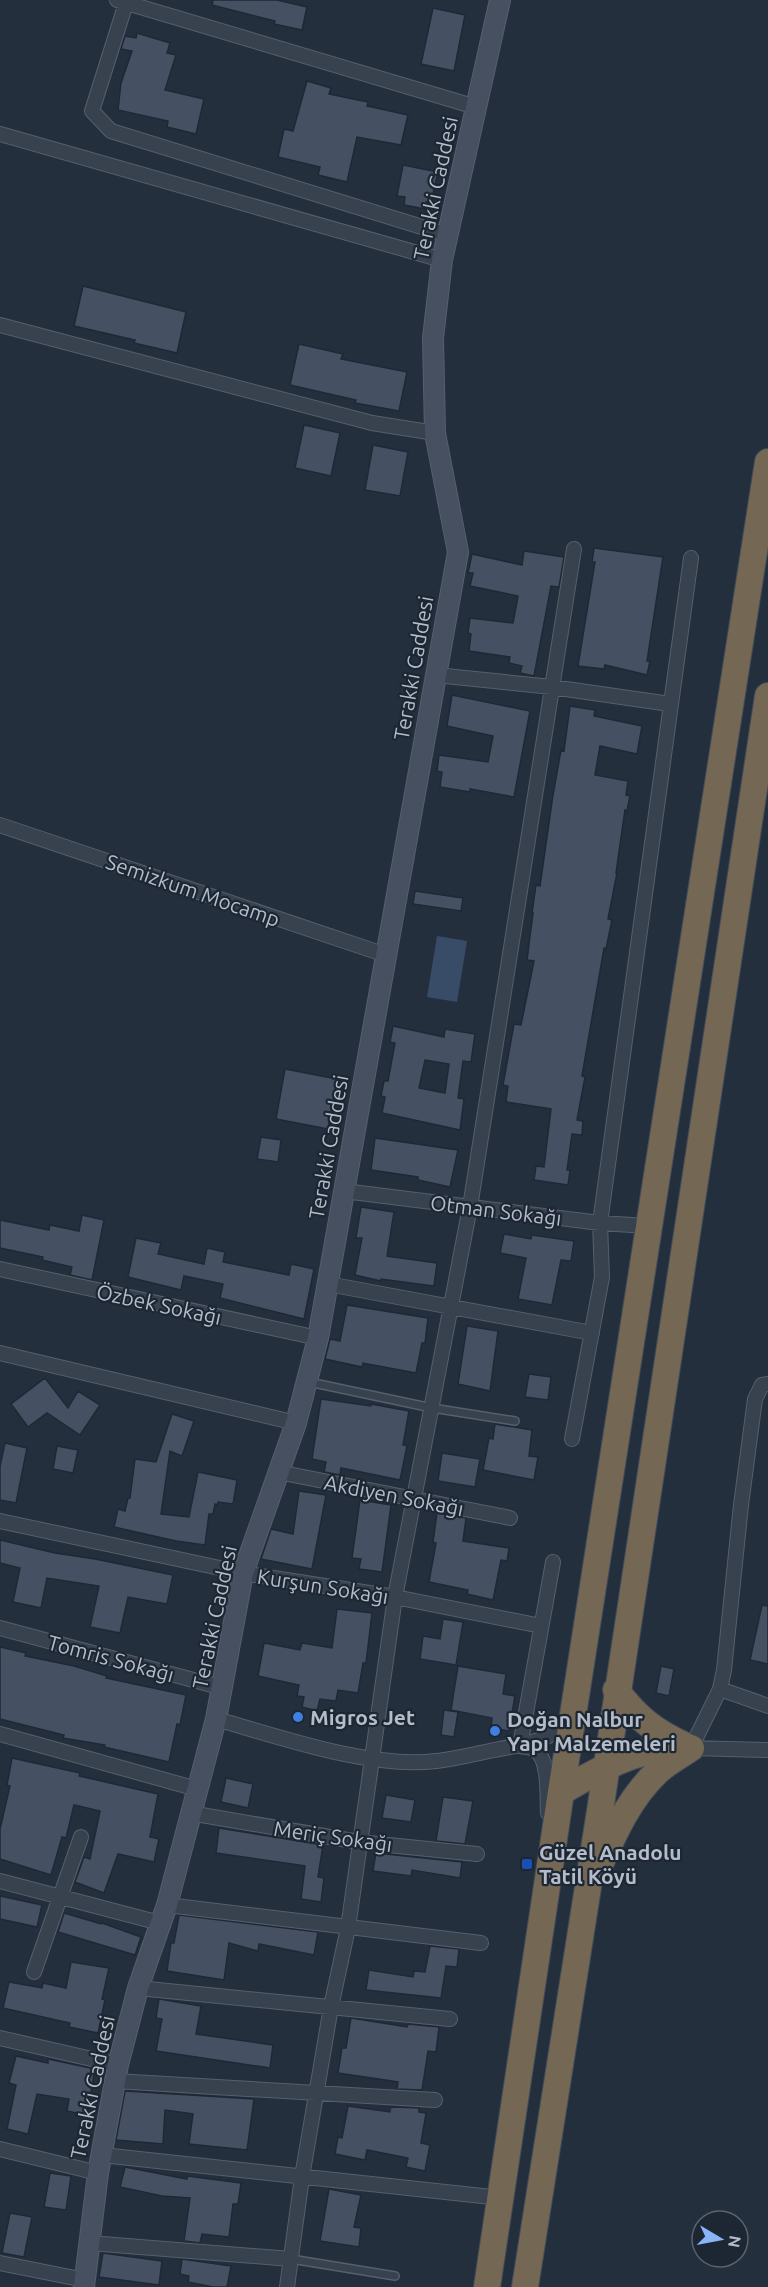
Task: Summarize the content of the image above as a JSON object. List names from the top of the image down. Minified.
{"streets":{"street":["Terakki Caddesi","Semizkum Mocamp","Otman Sokağı","Özbek Sokağı","Akdiyen Sokağı","Kurşun Sokağı","Tomris Sokağı","Meriç Sokağı"]},"crossings":[["Terakki Caddesi","Semizkum Mocamp"],["Terakki Caddesi","Otman Sokağı"],["Terakki Caddesi","Özbek Sokağı"],["Terakki Caddesi","Akdiyen Sokağı"],["Terakki Caddesi","Kurşun Sokağı"],["Terakki Caddesi","Tomris Sokağı"],["Terakki Caddesi","Meriç Sokağı"]],"places":{"other":["Migros Jet","Doğan Nalbur Yapı Malzemeleri"],"transit":["Güzel Anadolu Tatil Köyü"]},"north":"right"}
